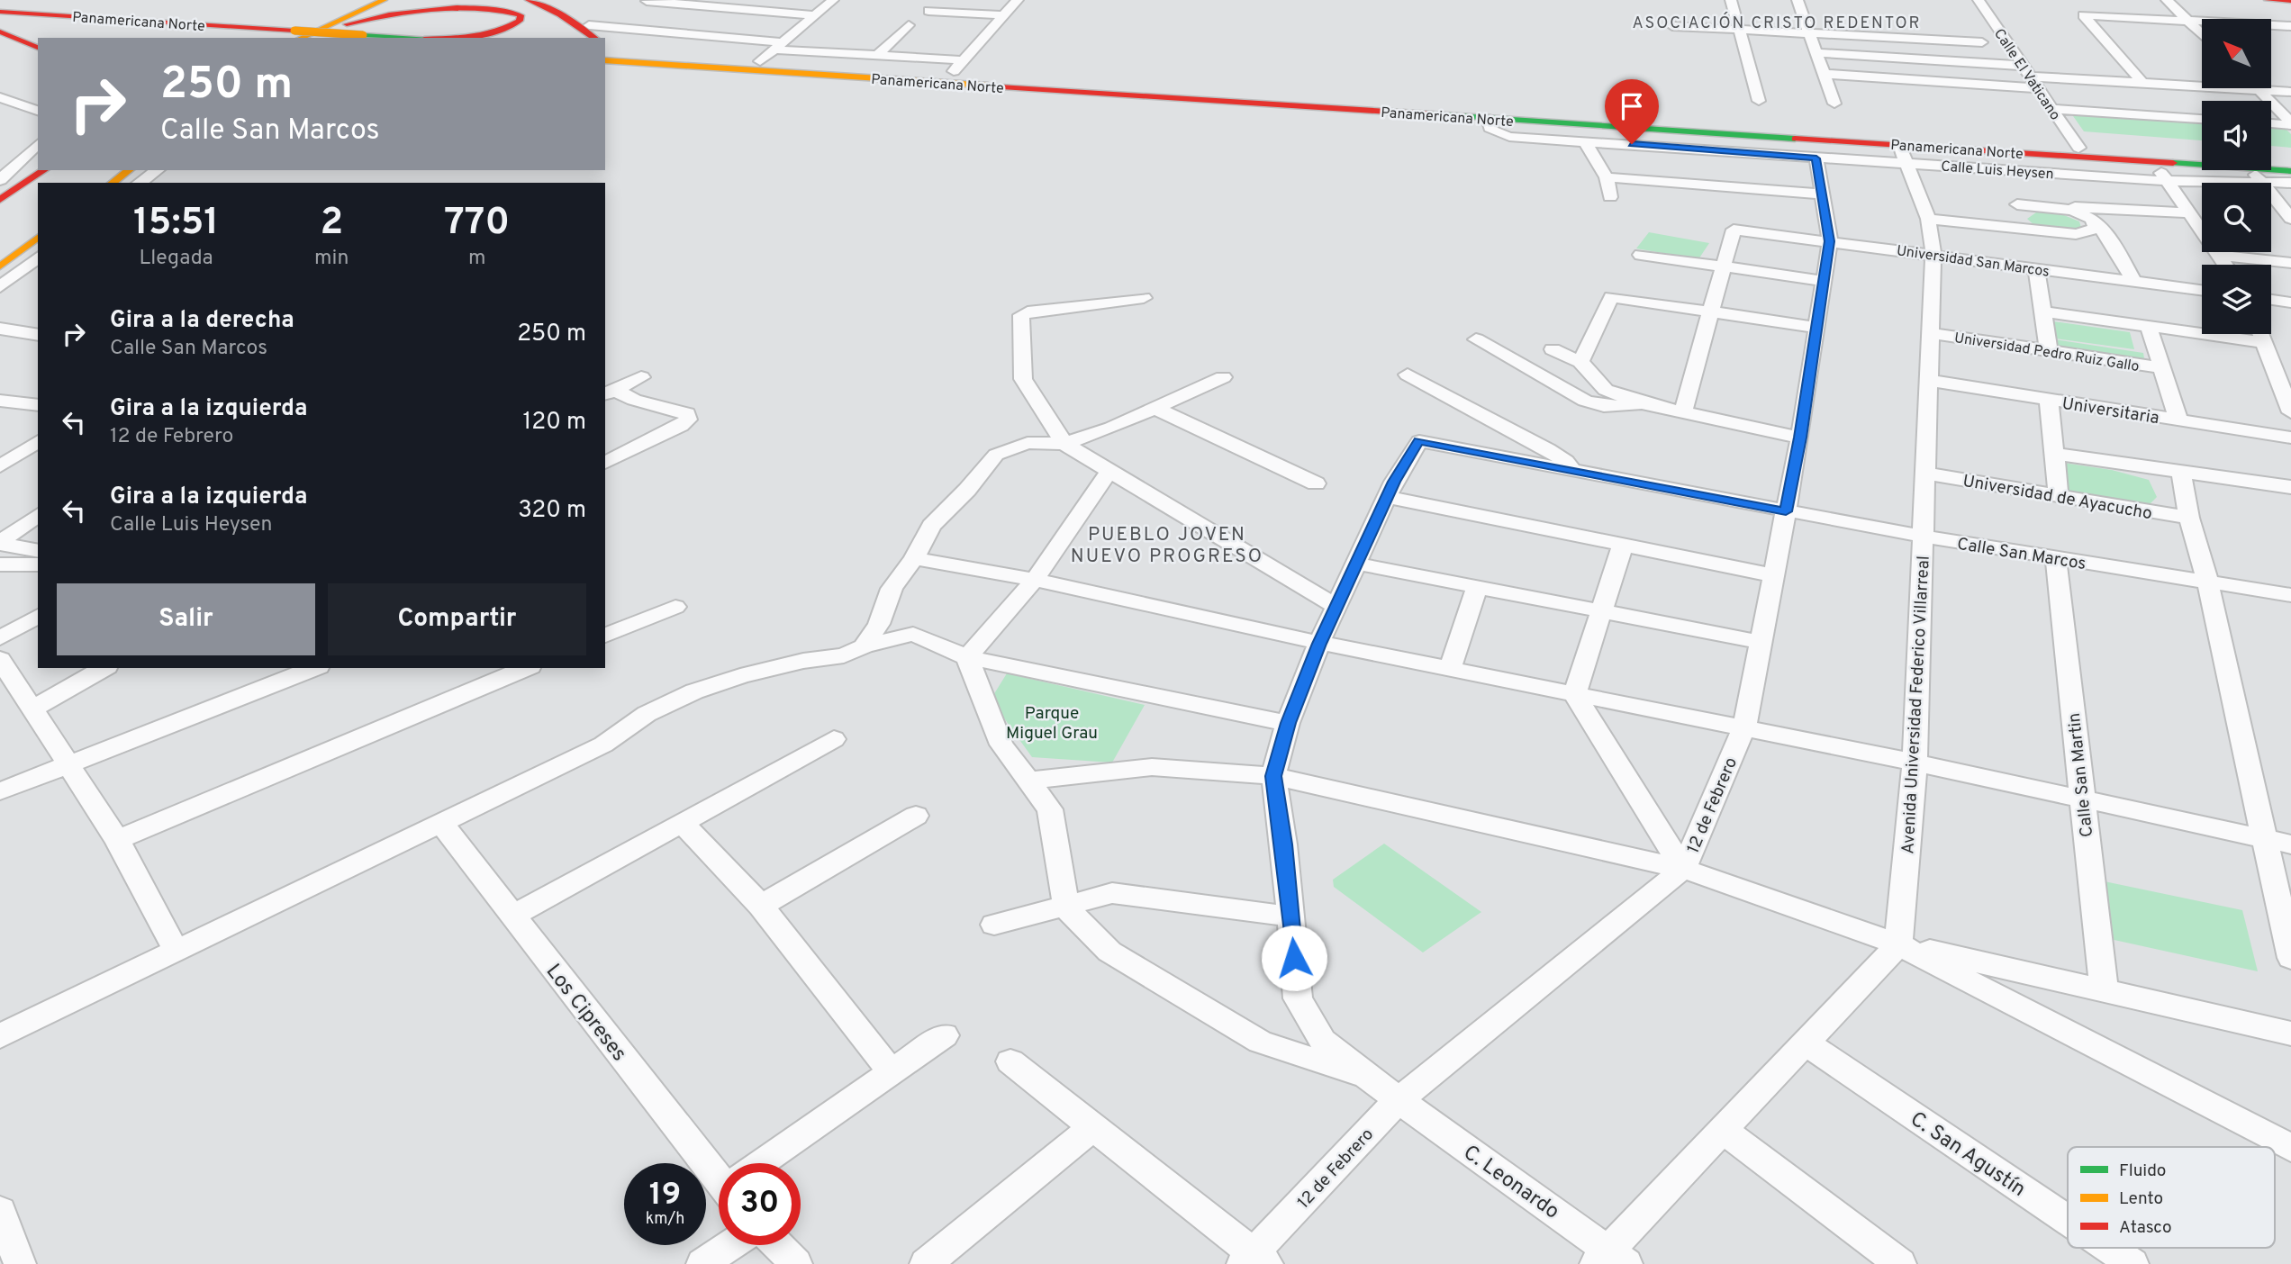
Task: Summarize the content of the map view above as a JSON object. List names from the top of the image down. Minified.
{"streets":{"main road":["Panamericana Norte"],"street":["Calle El Vaticano","Calle Luis Heysen","Universidad San Marcos","Universidad Pedro Ruiz Gallo","Universitaria","Universidad de Ayacucho","Calle San Marcos","Avenida Universidad Federico Villarreal","Calle San Martin","12 de Febrero","Los Cipreses","C. San Agustín","C. Leonardo"]},"crossings":[["Panamericana Norte","Calle El Vaticano"],["Panamericana Norte","Calle Luis Heysen"],["Panamericana Norte","Avenida Universidad Federico Villarreal"],["Calle Luis Heysen","Avenida Universidad Federico Villarreal"],["Calle Luis Heysen","12 de Febrero"],["Universidad San Marcos","Avenida Universidad Federico Villarreal"],["Universidad San Marcos","12 de Febrero"],["Universidad Pedro Ruiz Gallo","Avenida Universidad Federico Villarreal"],["Universitaria","Avenida Universidad Federico Villarreal"],["Universidad de Ayacucho","Avenida Universidad Federico Villarreal"],["Calle San Marcos","Avenida Universidad Federico Villarreal"],["Calle San Marcos","Calle San Martin"],["Calle San Marcos","12 de Febrero"],["12 de Febrero","C. Leonardo"]],"districts":["ASOCIACIÓN CRISTO REDENTOR","PUEBLO JOVEN NUEVO PROGRESO"],"parks":["Parque Miguel Grau"],"legend":["Fluido","Lento","Atasco"],"north":"top left","page":{"turn":["250 m","Calle San Marcos"],"eta":["15:51","Llegada","2","min","770","m"],"list":[{"name":"Gira a la derecha","note":"Calle San Marcos","value":"250 m"},{"name":"Gira a la izquierda","note":"12 de Febrero","value":"120 m"},{"name":"Gira a la izquierda","note":"Calle Luis Heysen","value":"320 m"}],"buttons":["Salir","Compartir"],"speed":"19 km/h","limit":"30"}}
